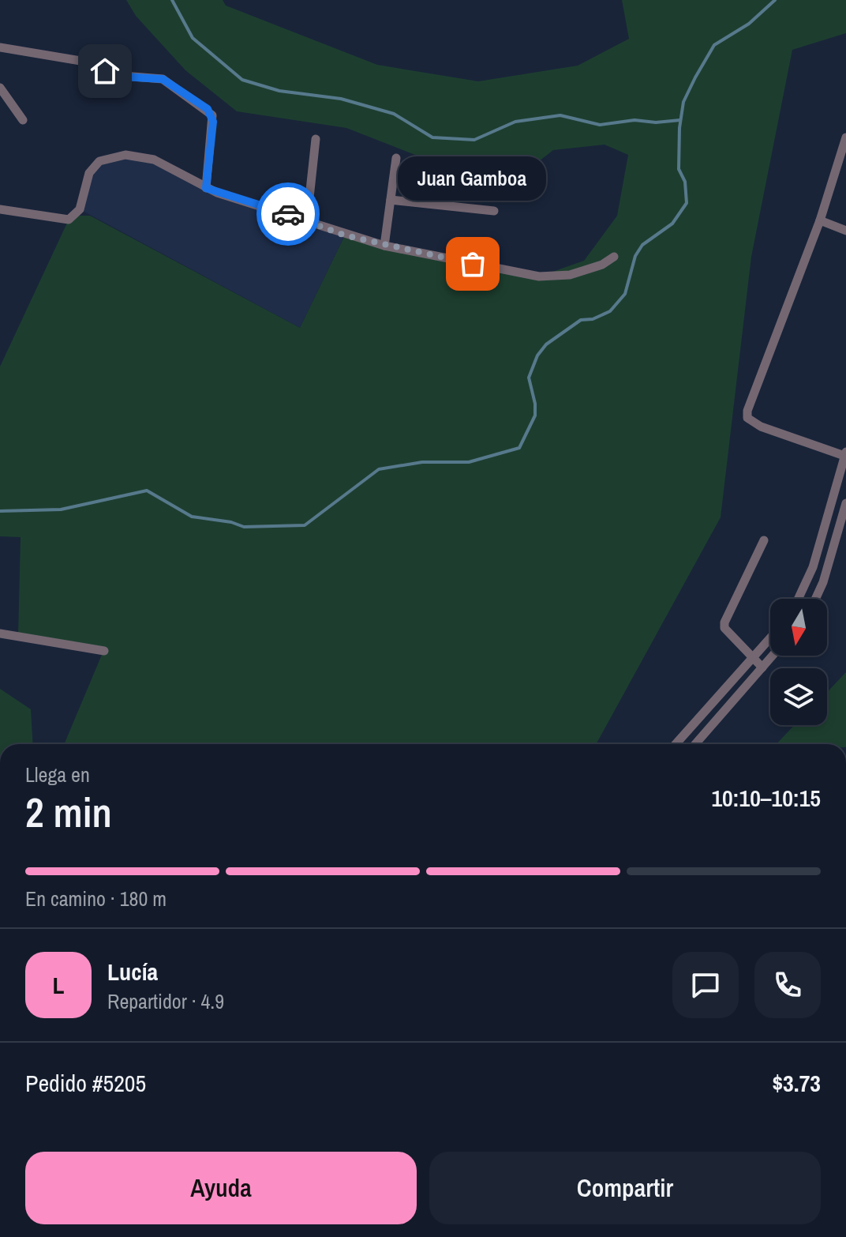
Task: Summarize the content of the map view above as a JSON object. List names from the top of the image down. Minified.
{"places":["Juan Gamboa"],"north":"bottom","page":{"bubble":"Juan Gamboa","heading":["2 min","Llega en","10:10–10:15"],"panel":["Lucía","Repartidor · 4.9","Pedido #5205","$3.73"],"bar":"En camino · 180 m","round":"L","buttons":["Ayuda","Compartir"]}}
